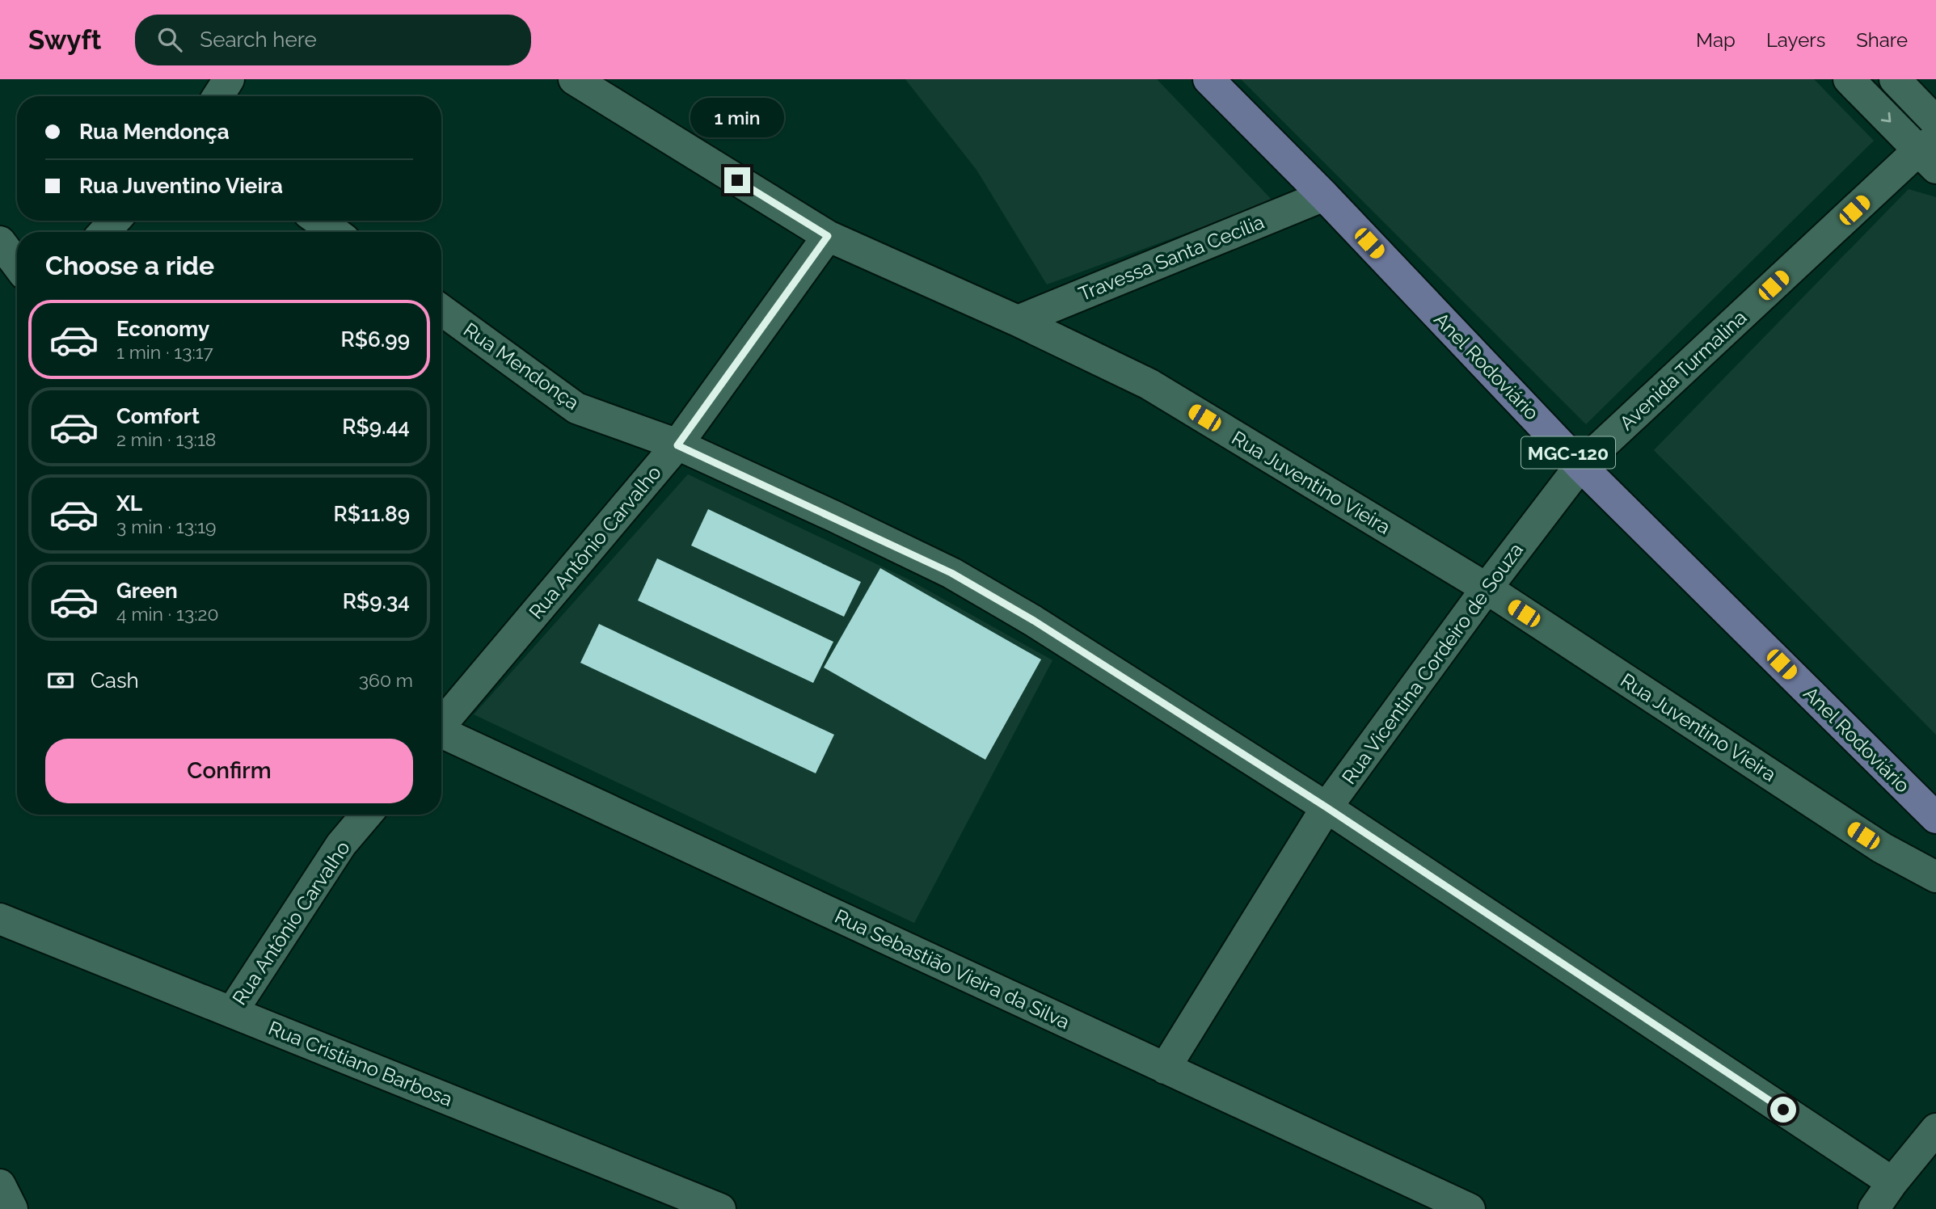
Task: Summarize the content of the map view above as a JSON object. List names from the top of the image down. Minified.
{"streets":{"main road":["Anel Rodoviário","MGC-120"],"street":["Travessa Santa Cecília","Rua Mendonça","Avenida Turmalina","Rua Juventino Vieira","Rua Antônio Carvalho","Rua Vicentina Cordeiro de Souza","Rua Sebastião Vieira da Silva","Rua Cristiano Barbosa"]},"crossings":[["Travessa Santa Cecília","Anel Rodoviário"],["Travessa Santa Cecília","Rua Juventino Vieira"],["Rua Mendonça","Rua Antônio Carvalho"],["Rua Mendonça","Rua Vicentina Cordeiro de Souza"],["Anel Rodoviário","Avenida Turmalina"],["Anel Rodoviário","Rua Vicentina Cordeiro de Souza"],["Avenida Turmalina","Rua Vicentina Cordeiro de Souza"],["Rua Juventino Vieira","Rua Antônio Carvalho"],["Rua Juventino Vieira","Rua Vicentina Cordeiro de Souza"],["Rua Antônio Carvalho","Rua Cristiano Barbosa"],["Rua Vicentina Cordeiro de Souza","Rua Sebastião Vieira da Silva"]],"page":{"header":"Swyft","search":"Search here","nav":["Map","Layers","Share"],"banner":["Rua Mendonça","Rua Juventino Vieira"],"bubble":"1 min","heading":"Choose a ride","list":[{"name":"Economy","note":"1 min · 13:17","value":"R$6.99"},{"name":"Comfort","note":"2 min · 13:18","value":"R$9.44"},{"name":"XL","note":"3 min · 13:19","value":"R$11.89"},{"name":"Green","note":"4 min · 13:20","value":"R$9.34"}],"pay":["Cash","360 m"],"buttons":"Confirm"}}
